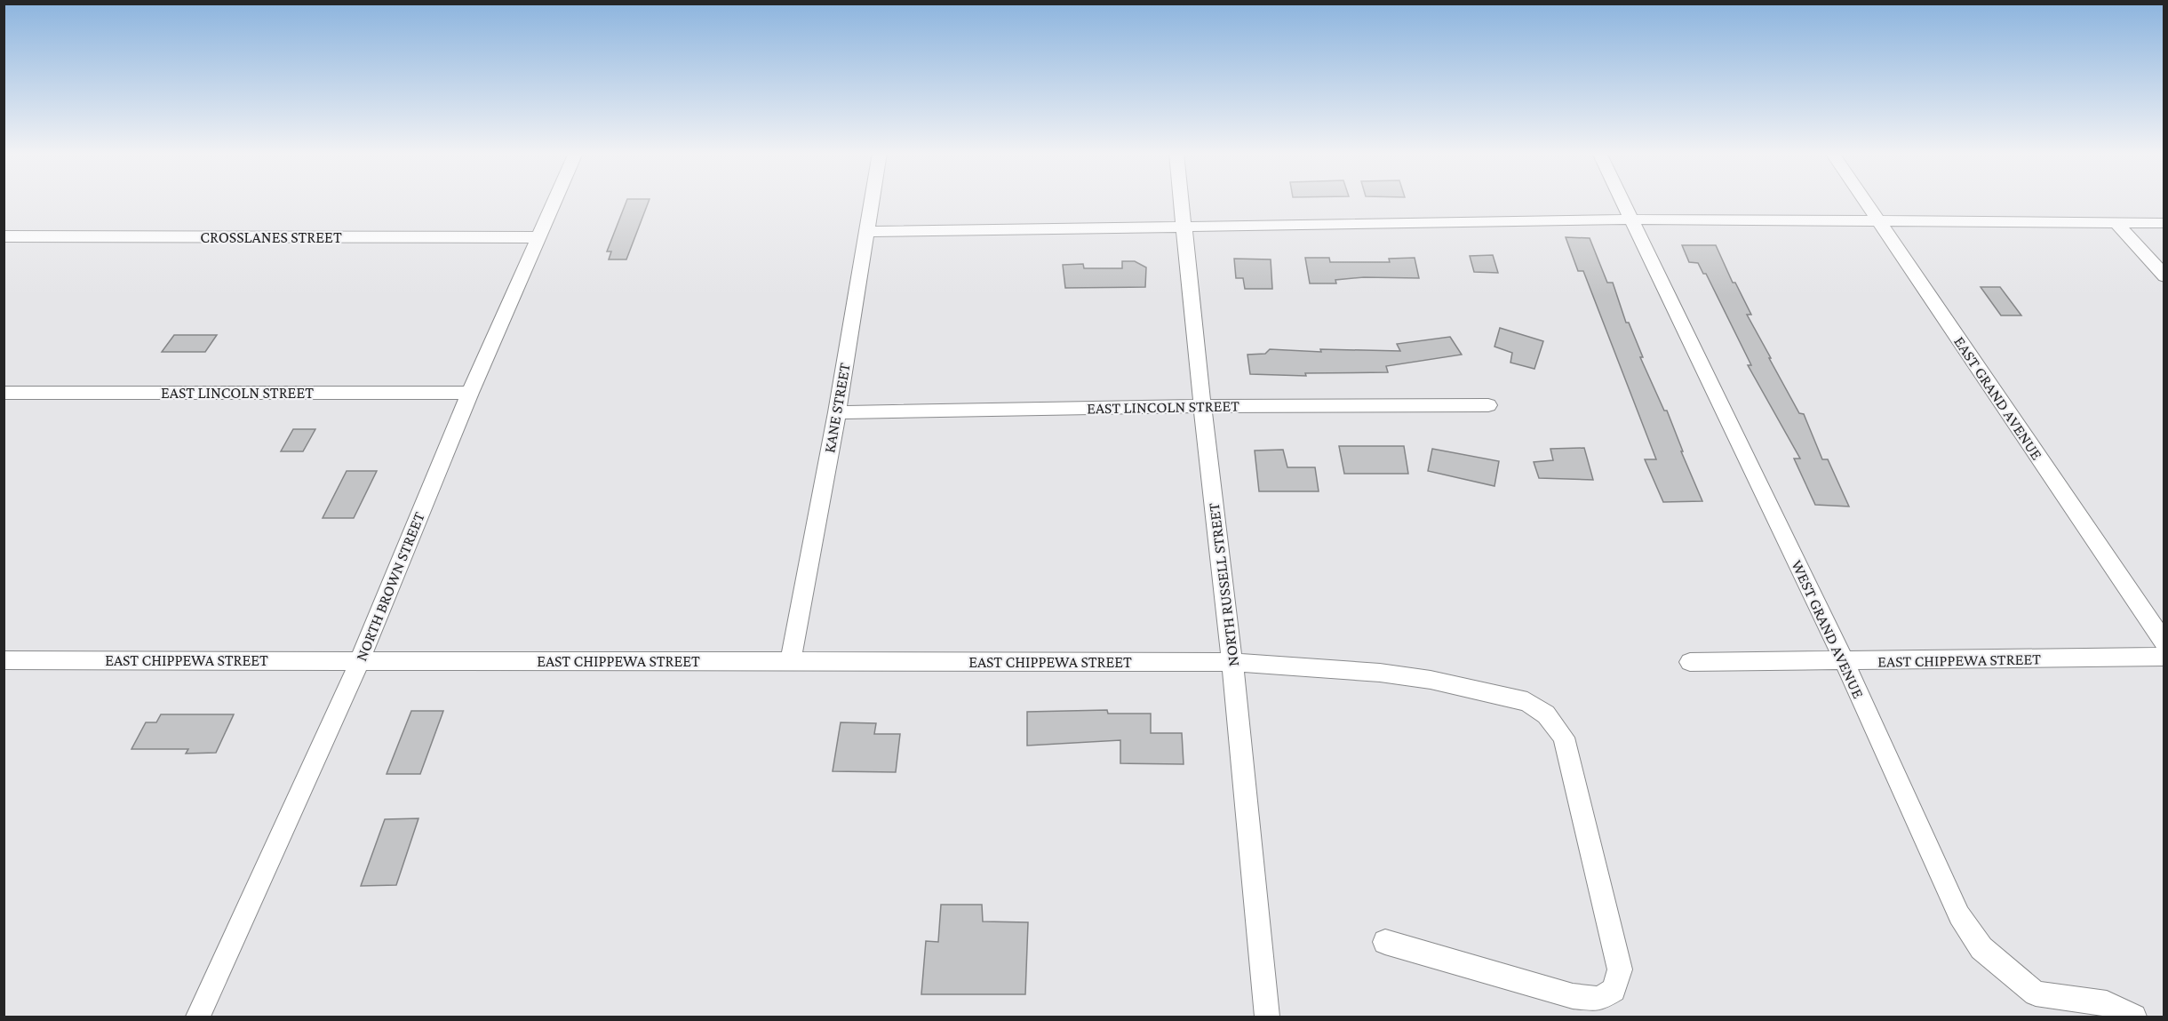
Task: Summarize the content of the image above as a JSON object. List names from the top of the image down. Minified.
{"streets":{"street":["CROSSLANES STREET","EAST LINCOLN STREET","EAST GRAND AVENUE","KANE STREET","NORTH RUSSELL STREET","NORTH BROWN STREET","WEST GRAND AVENUE","EAST CHIPPEWA STREET"]},"crossings":[["CROSSLANES STREET","NORTH BROWN STREET"],["EAST LINCOLN STREET","KANE STREET"],["EAST LINCOLN STREET","NORTH RUSSELL STREET"],["EAST LINCOLN STREET","NORTH BROWN STREET"],["KANE STREET","EAST CHIPPEWA STREET"],["NORTH RUSSELL STREET","EAST CHIPPEWA STREET"],["NORTH BROWN STREET","EAST CHIPPEWA STREET"],["WEST GRAND AVENUE","EAST CHIPPEWA STREET"]]}
